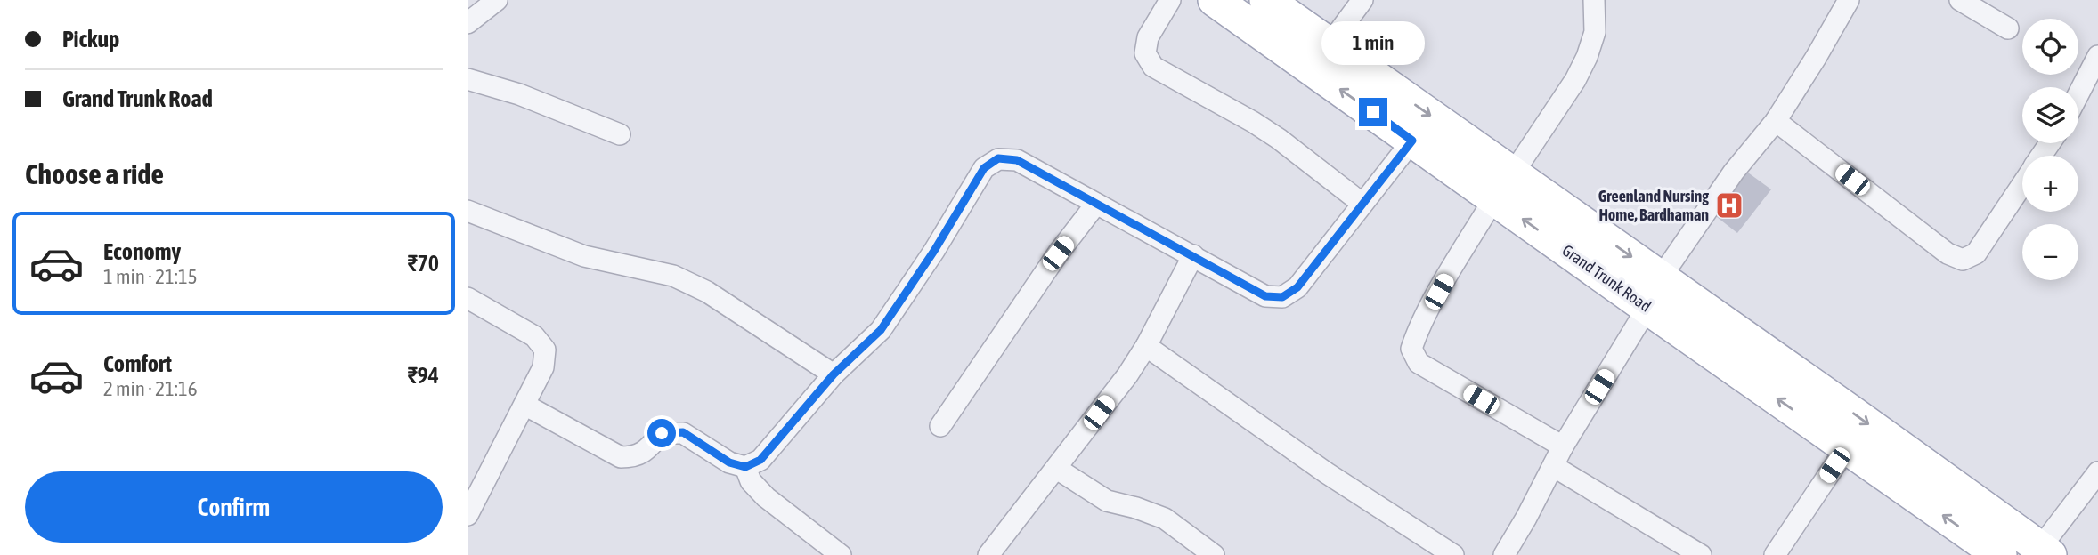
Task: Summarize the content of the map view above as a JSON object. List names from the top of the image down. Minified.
{"streets":{"main road":["Grand Trunk Road"]},"places":{"hospital":["Greenland Nursing Home, Bardhaman"]},"page":{"banner":["Pickup","Grand Trunk Road"],"map_buttons":["+","−"],"bubble":"1 min","heading":"Choose a ride","list":[{"name":"Economy","note":"1 min · 21:15","value":"₹70"},{"name":"Comfort","note":"2 min · 21:16","value":"₹94"}],"buttons":"Confirm"}}
